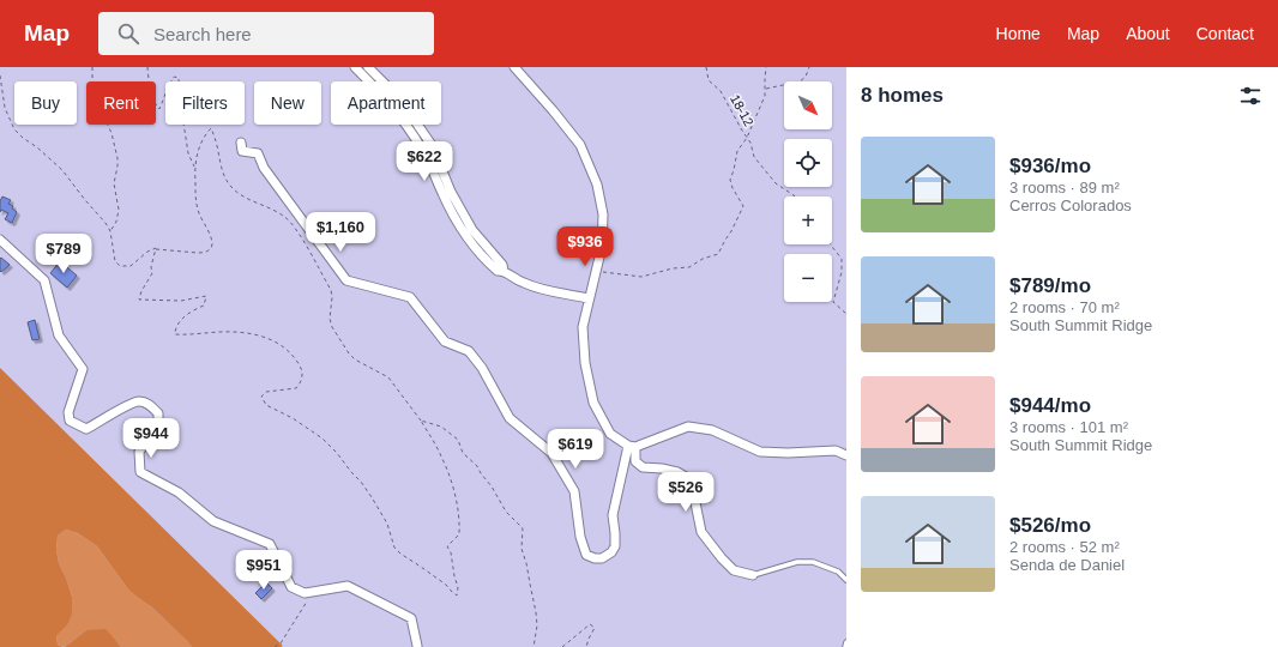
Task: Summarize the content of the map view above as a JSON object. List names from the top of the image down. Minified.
{"streets":{"path":["18-12"]},"north":"bottom right","page":{"header":"Map","search":"Search here","nav":["Home","Map","About","Contact"],"heading":"8 homes","map_buttons":["+","−"],"chip":["Buy","Rent","Filters","New","Apartment"],"list":[{"name":"$936/mo","note":"3 rooms · 89 m² · Cerros Colorados"},{"name":"$789/mo","note":"2 rooms · 70 m² · South Summit Ridge"},{"name":"$944/mo","note":"3 rooms · 101 m² · South Summit Ridge"},{"name":"$526/mo","note":"2 rooms · 52 m² · Senda de Daniel"}],"price":["$622","$1,160","$936","$789","$944","$619","$526","$951"]}}
